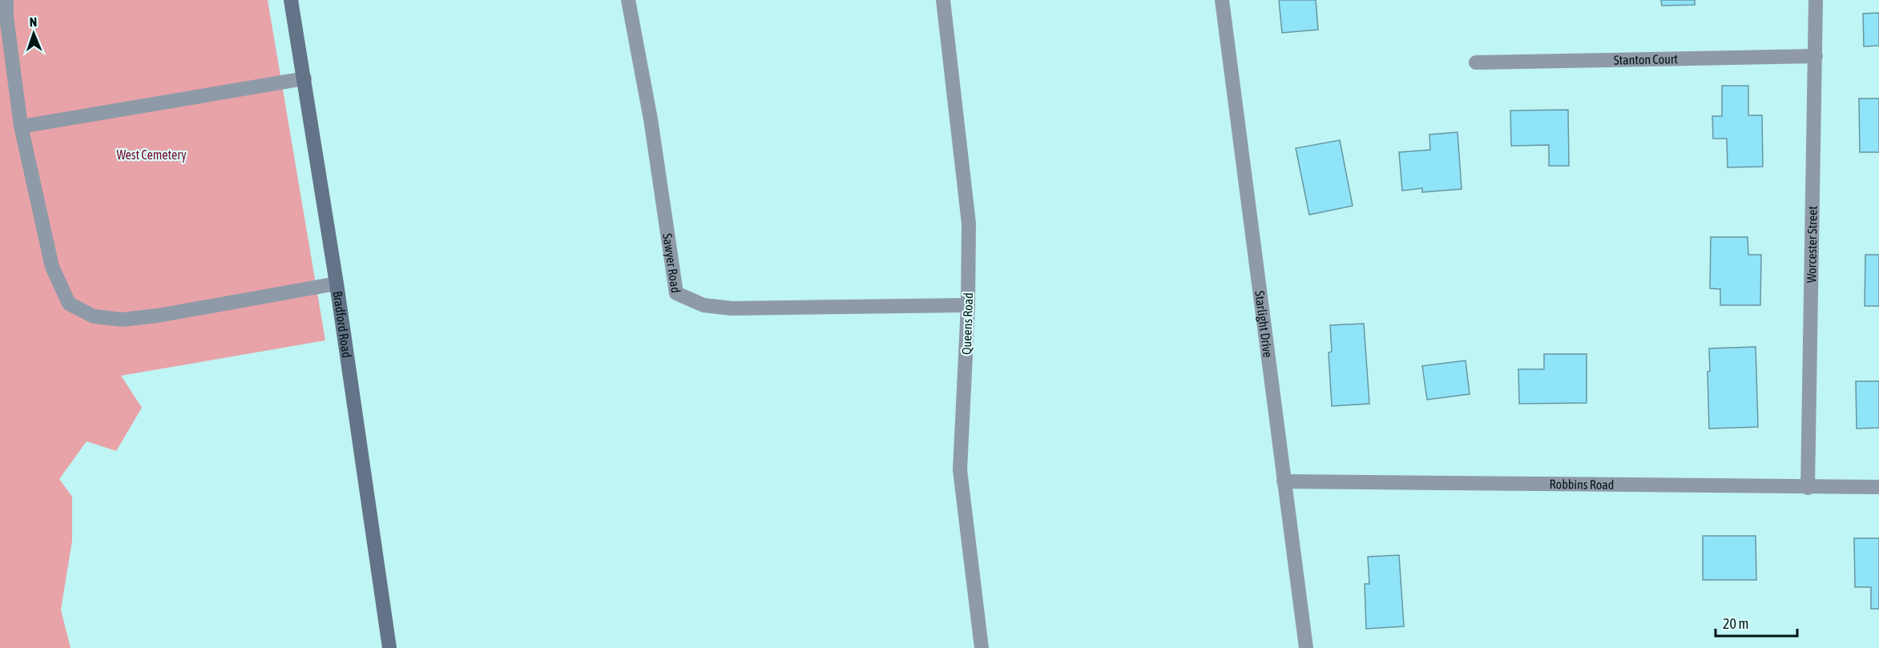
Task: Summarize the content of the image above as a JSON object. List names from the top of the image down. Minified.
{"streets":{"street":["Stanton Court","Worcester Street","Sawyer Road","Bradford Road","Queens Road","Starlight Drive","Robbins Road"]},"crossings":[["Stanton Court","Worcester Street"],["Worcester Street","Robbins Road"],["Sawyer Road","Queens Road"],["Starlight Drive","Robbins Road"]],"parks":["West Cemetery"],"scale_bar":"20 m","north":"top"}
